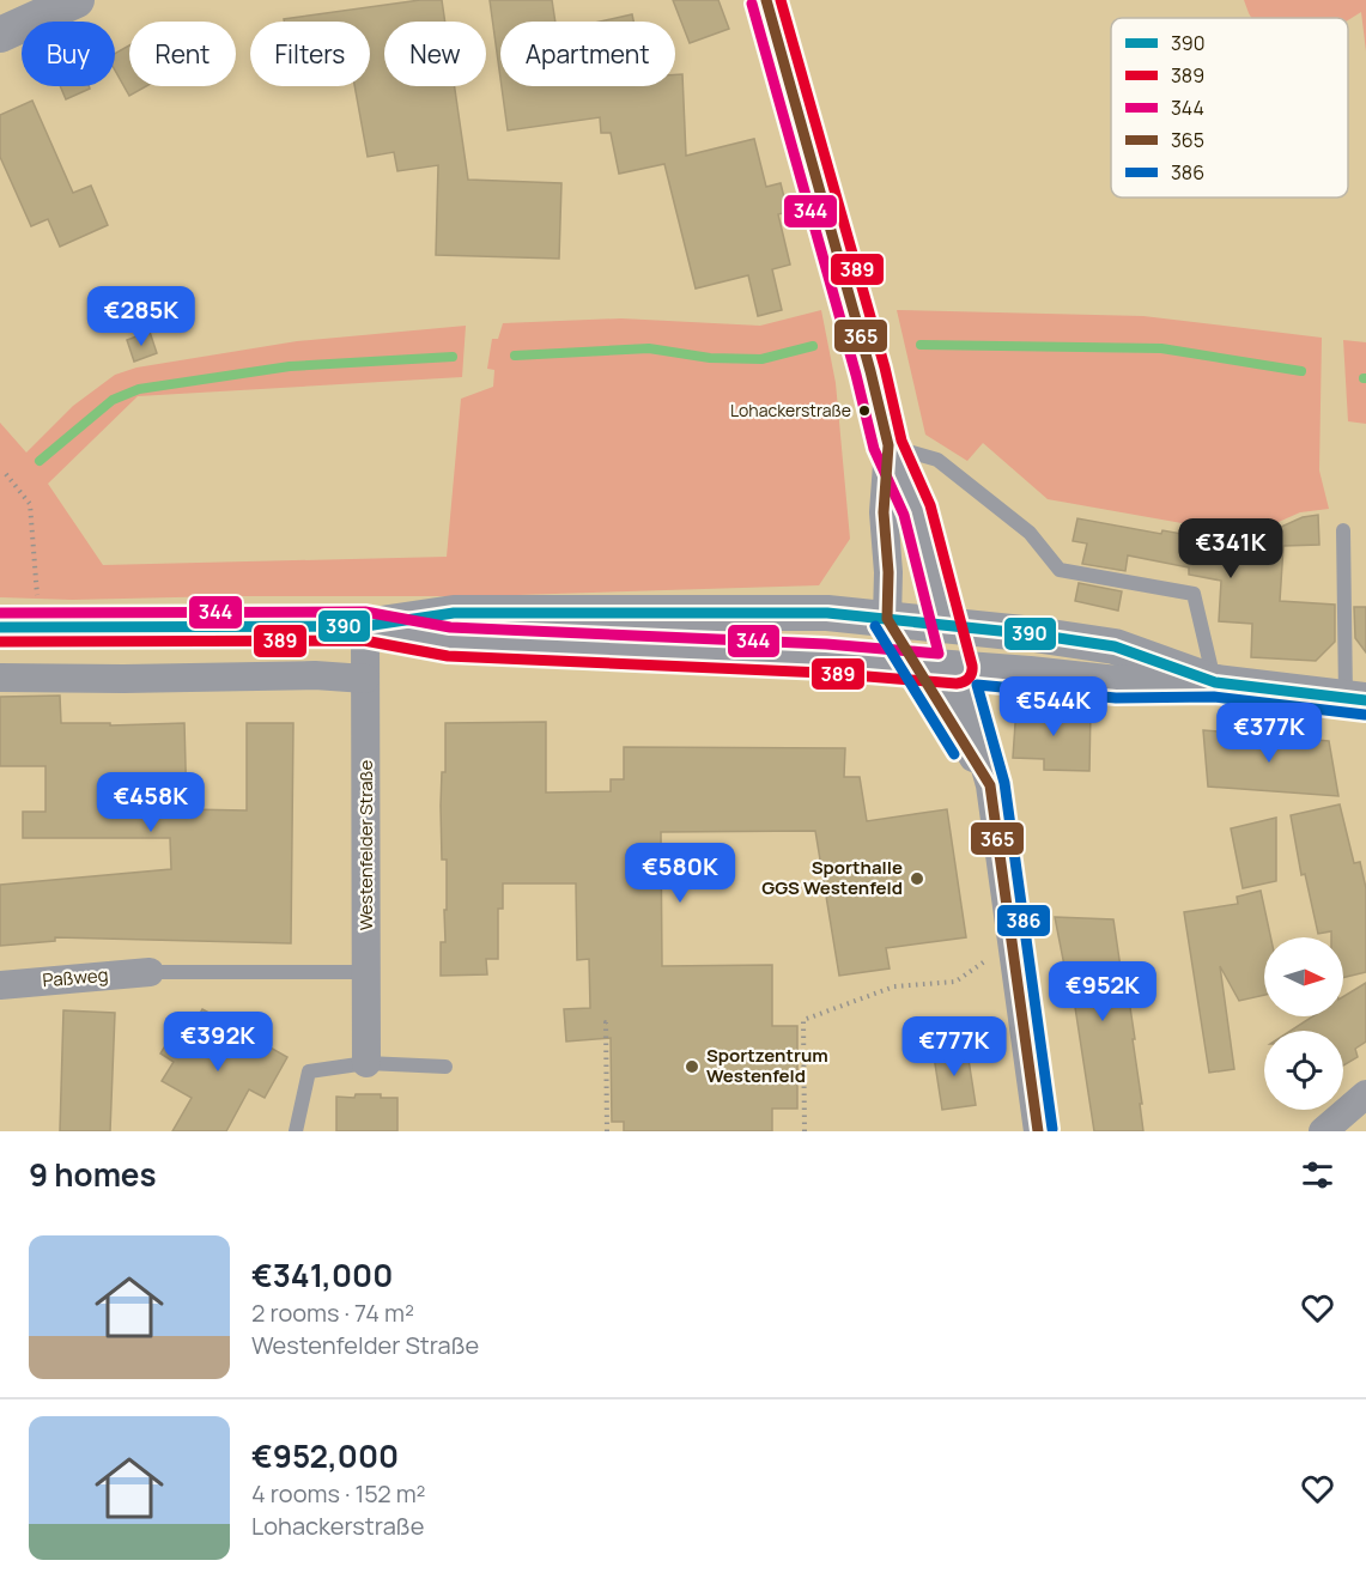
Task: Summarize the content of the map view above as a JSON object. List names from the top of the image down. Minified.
{"streets":{"street":["Westenfelder Straße","Paßweg"]},"places":["Lohackerstraße","Sporthalle GGS Westenfeld","Sportzentrum Westenfeld"],"lines":["transit line 389","transit line 365","transit line 344","transit line 390","transit line 386"],"legend":["390","389","344","365","386"],"north":"right","page":{"chip":["Buy","Rent","Filters","New","Apartment"],"price":["€285K","€341K","€544K","€377K","€458K","€580K","€952K","€392K","€777K"],"heading":"9 homes","list":[{"name":"€341,000","note":"2 rooms · 74 m² · Westenfelder Straße"},{"name":"€952,000","note":"4 rooms · 152 m² · Lohackerstraße"}]}}
